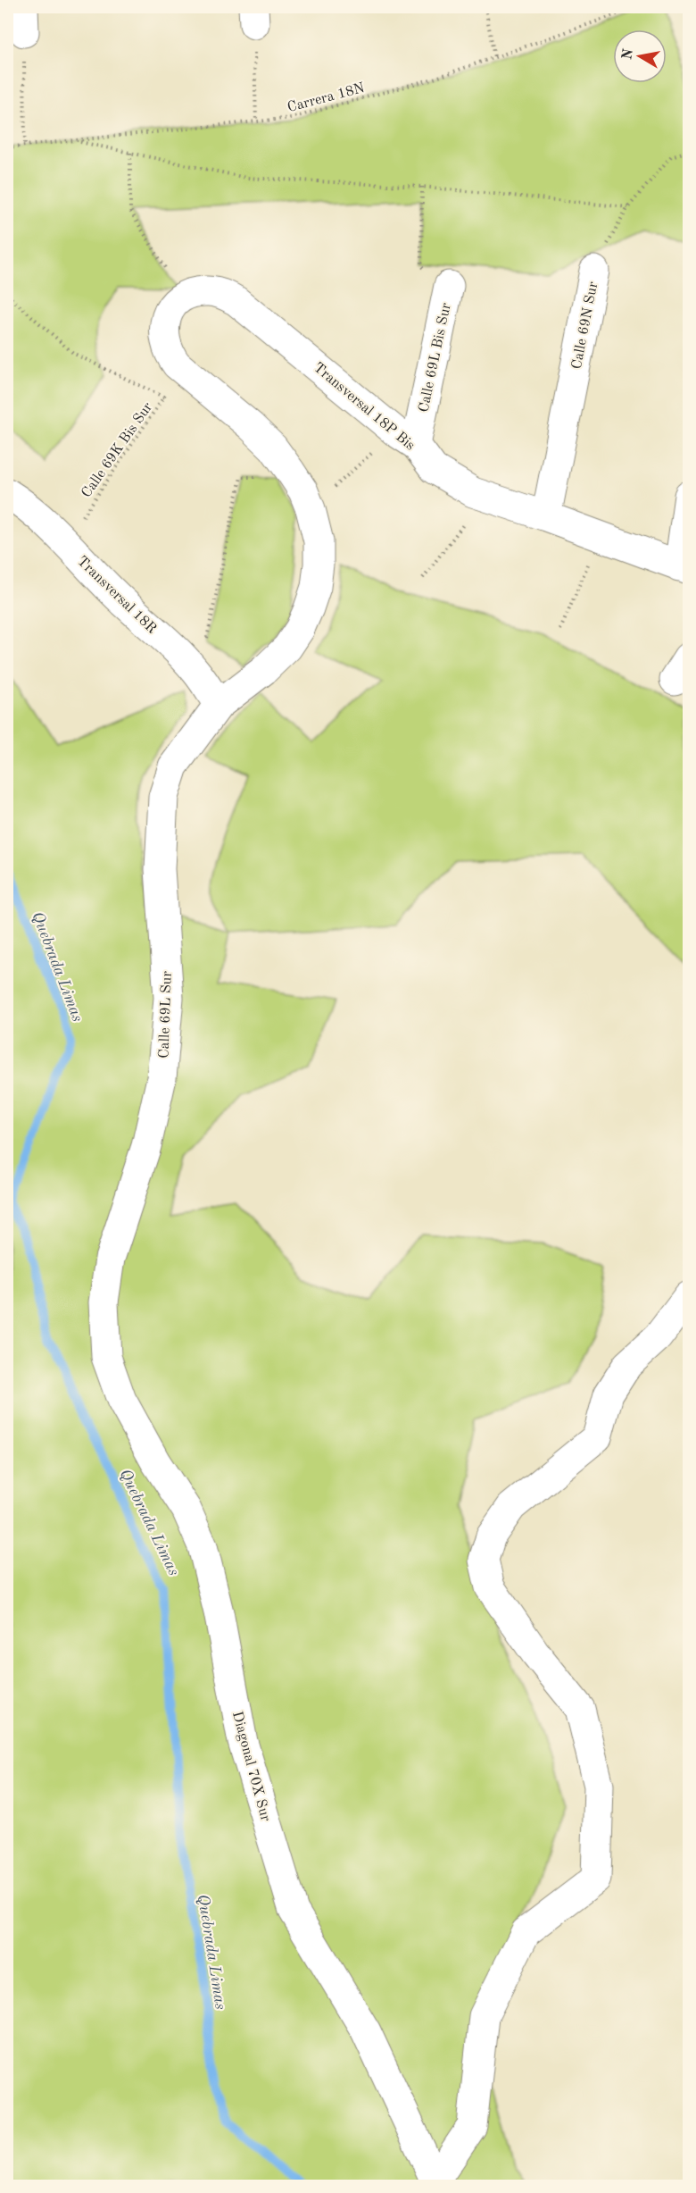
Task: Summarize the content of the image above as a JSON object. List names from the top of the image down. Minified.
{"streets":{"street":["Calle 69N Sur","Calle 69L Bis Sur","Transversal 18P Bis","Transversal 18R","Calle 69L Sur","Diagonal 70X Sur"],"path":["Carrera 18N","Calle 69K Bis Sur"]},"crossings":[["Calle 69N Sur","Transversal 18P Bis"],["Calle 69L Bis Sur","Transversal 18P Bis"],["Calle 69K Bis Sur","Transversal 18R"],["Calle 69K Bis Sur","Calle 69L Sur"],["Transversal 18R","Calle 69L Sur"],["Calle 69L Sur","Diagonal 70X Sur"]],"water":["Quebrada Limas"],"north":"left"}
